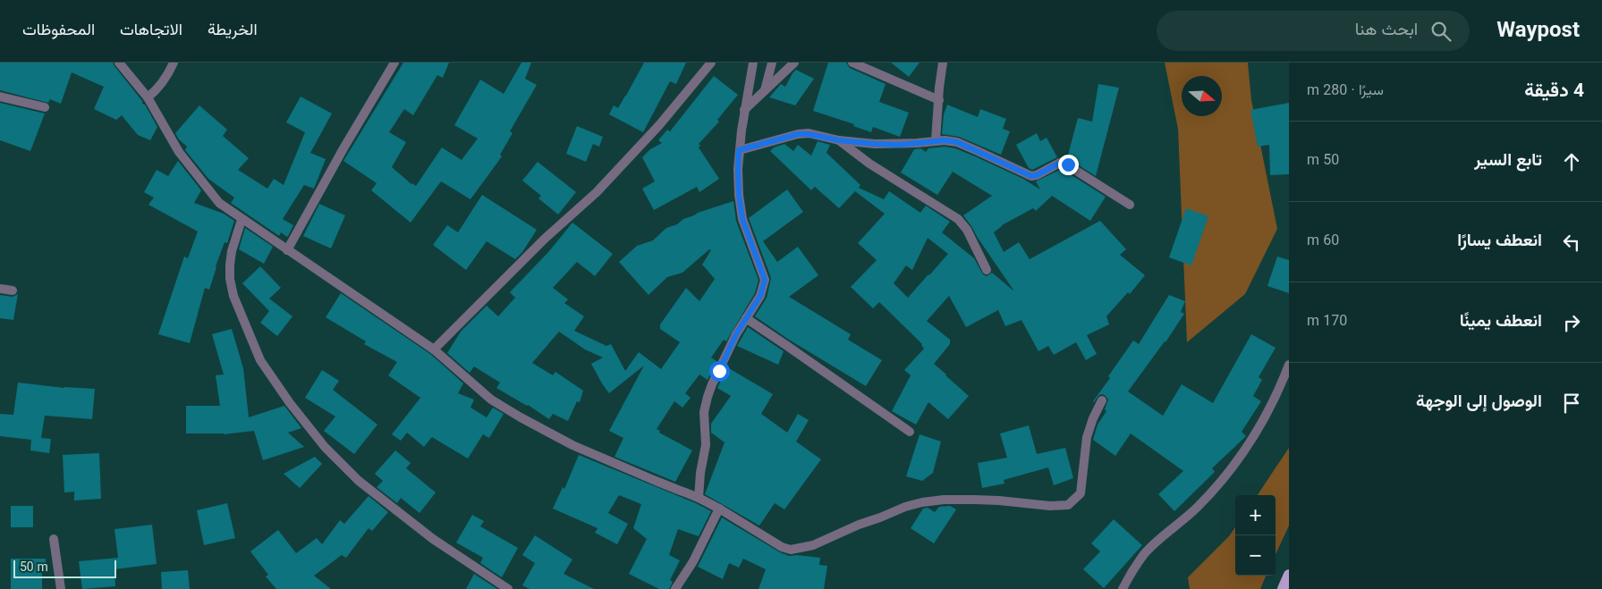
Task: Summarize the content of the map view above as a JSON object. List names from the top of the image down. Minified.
{"scale_bar":"50 m","north":"right","page":{"header":"Waypost","search":"ابحث هنا","nav":["الخريطة","الاتجاهات","المحفوظات"],"heading":["4 دقيقة","سيرًا · 280 m"],"list":[["تابع السير","50 m"],["انعطف يسارًا","60 m"],["انعطف يمينًا","170 m"],"الوصول إلى الوجهة"],"map_buttons":["+","−"],"scale":"50 m"}}
